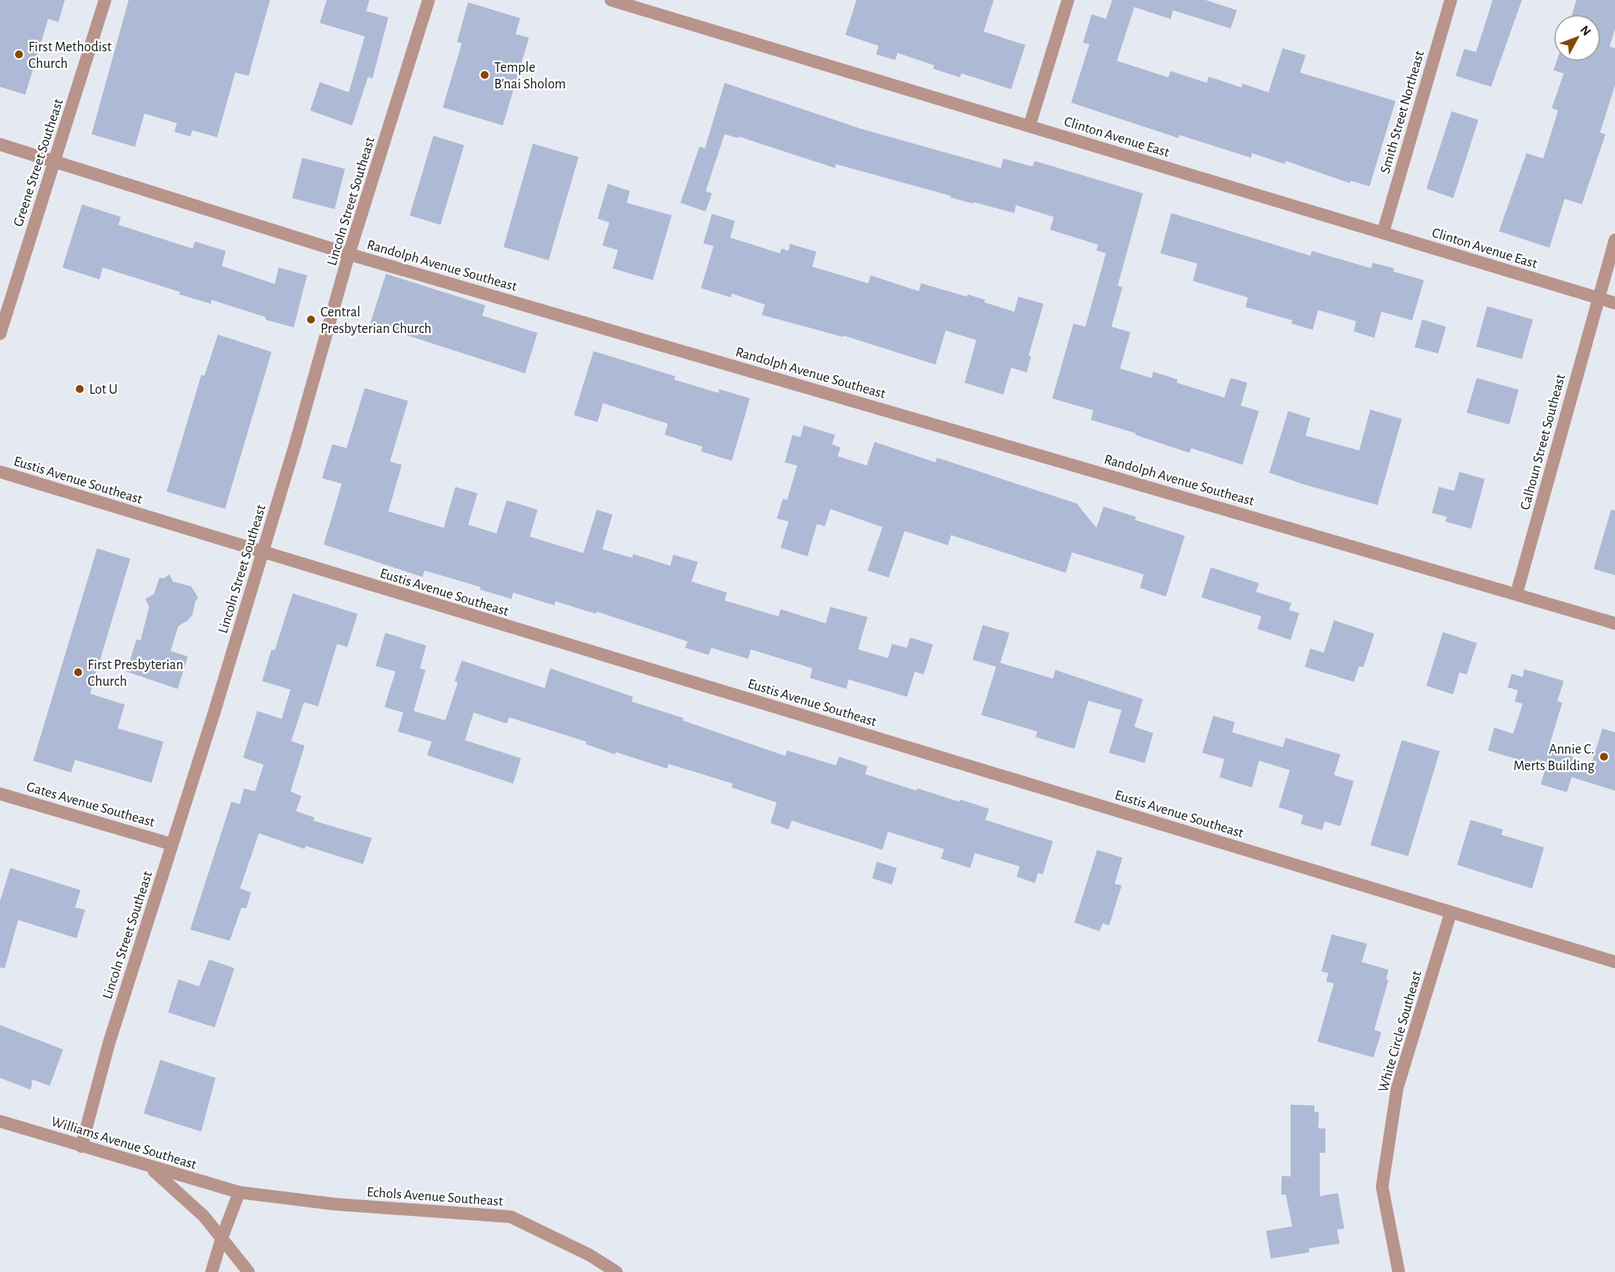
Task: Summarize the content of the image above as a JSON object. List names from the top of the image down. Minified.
{"streets":{"street":["Smith Street Northeast","Clinton Avenue East","Greene Street Southeast","Lincoln Street Southeast","Randolph Avenue Southeast","Calhoun Street Southeast","Eustis Avenue Southeast","Gates Avenue Southeast","White Circle Southeast","Williams Avenue Southeast","Echols Avenue Southeast"]},"crossings":[["Smith Street Northeast","Clinton Avenue East"],["Clinton Avenue East","Calhoun Street Southeast"],["Greene Street Southeast","Randolph Avenue Southeast"],["Lincoln Street Southeast","Randolph Avenue Southeast"],["Lincoln Street Southeast","Eustis Avenue Southeast"],["Lincoln Street Southeast","Gates Avenue Southeast"],["Lincoln Street Southeast","Williams Avenue Southeast"],["Randolph Avenue Southeast","Calhoun Street Southeast"],["Eustis Avenue Southeast","White Circle Southeast"],["Williams Avenue Southeast","Echols Avenue Southeast"]],"places":["First Methodist Church","Temple B'nai Sholom","Central Presbyterian Church","Lot U","First Presbyterian Church","Annie C. Merts Building"],"north":"top right"}
